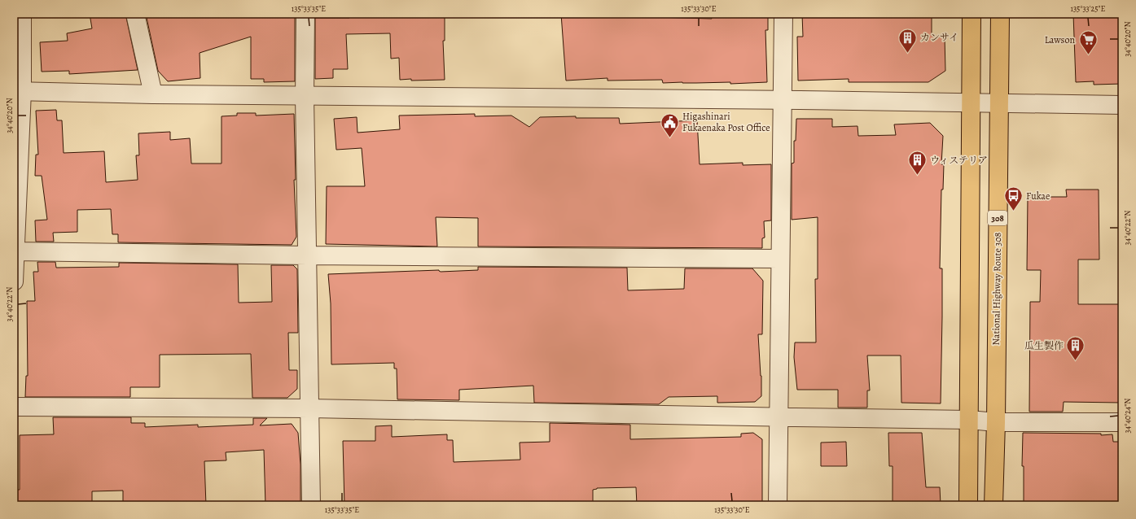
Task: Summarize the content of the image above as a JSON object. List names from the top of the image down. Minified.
{"streets":{"highway":["308","National Highway Route 308"]},"places":{"building":["カンサイ","ウィステリア","瓜生製作"],"supermarket":["Lawson"],"public building":["Higashinari Fukaenaka Post Office"],"bus stop":["Fukae"]},"coordinates":["135°33'35\"E","135°33'30\"E","135°33'25\"E","34°40'20\"N","34°40'22\"N","34°40'24\"N"]}
